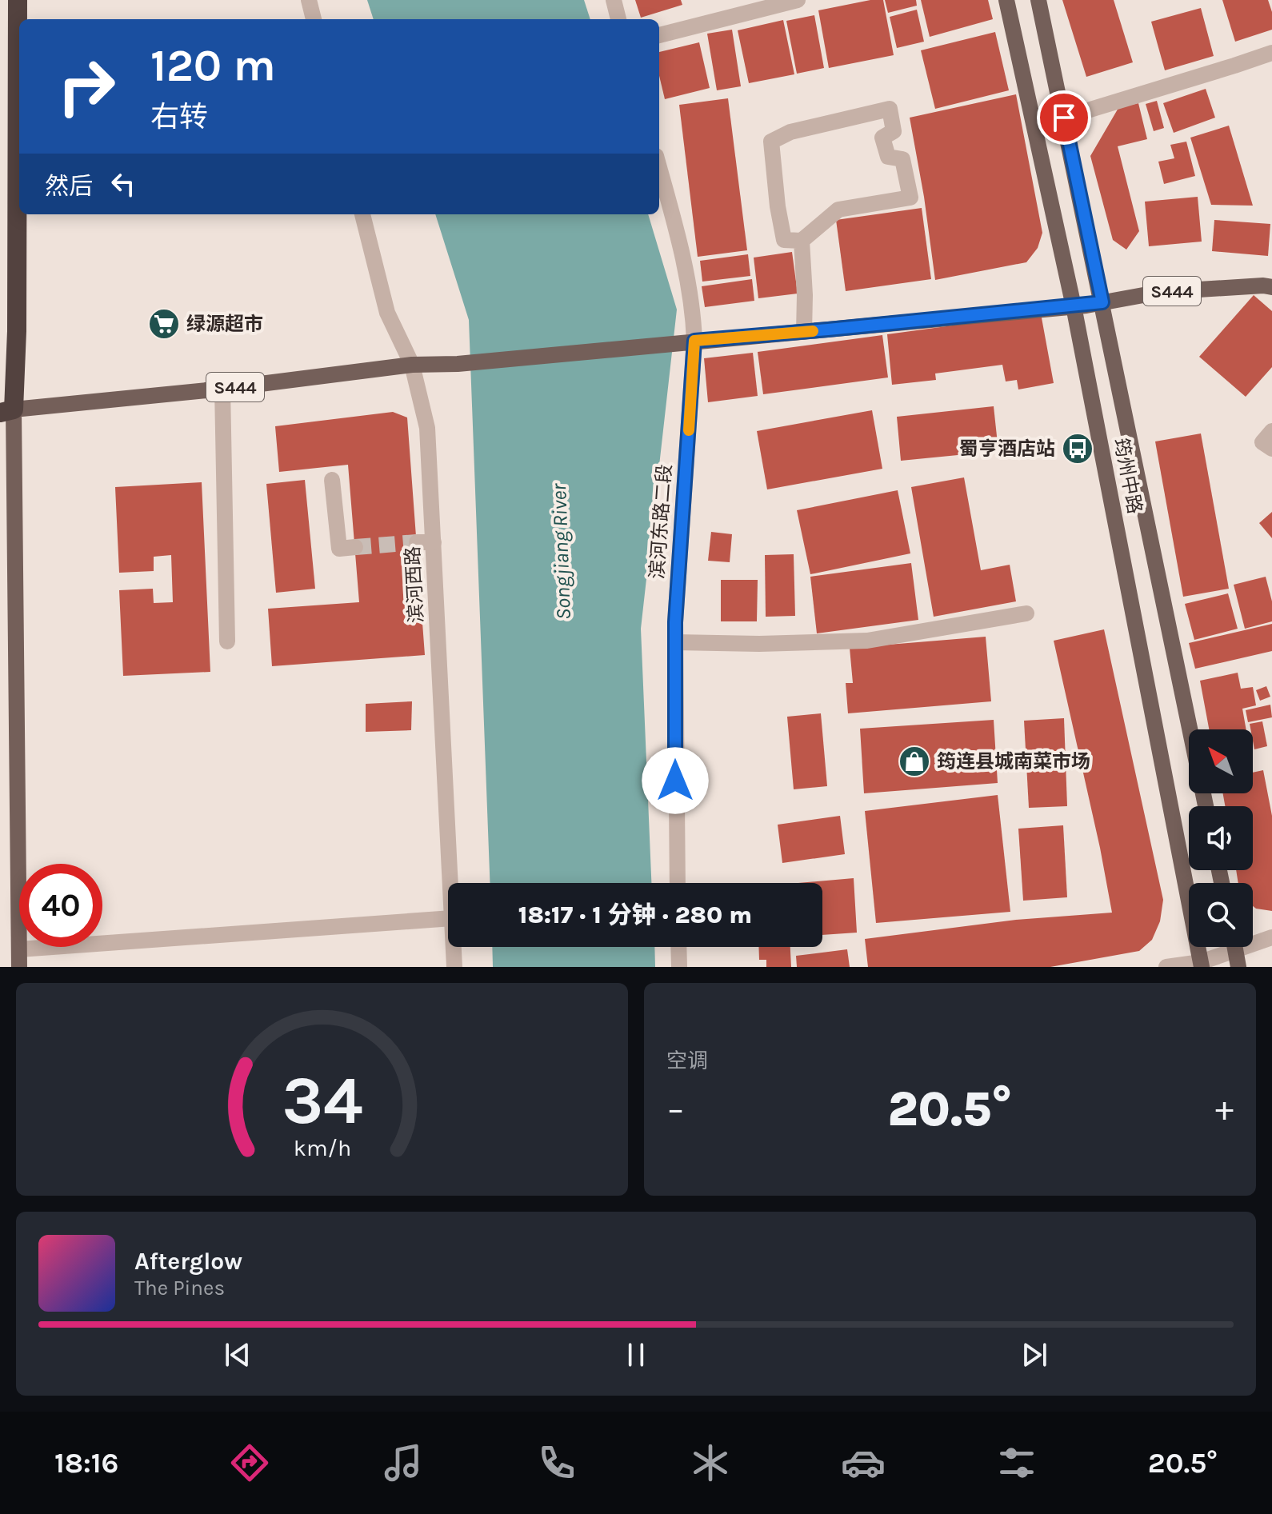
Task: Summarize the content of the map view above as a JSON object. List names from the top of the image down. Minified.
{"streets":{"main road":["S444","筠州中路"],"street":["滨河东路二段","滨河西路"]},"crossings":[["S444","筠州中路"],["S444","滨河东路二段"],["S444","滨河西路"]],"water":["Songjiang River"],"places":{"supermarket":["绿源超市"],"bus stop":["蜀亨酒店站"],"shop":["筠连县城南菜市场"]},"north":"top left","page":{"turn":["120 m","右转"],"then":"然后","limit":"40","trip":"18:17 · 1 分钟 · 280 m","tile":"空调","heat":["−","20.5°","+"],"song":["Afterglow","The Pines"],"tabs":["18:16","20.5°"],"gauge":["34","km/h"]}}
